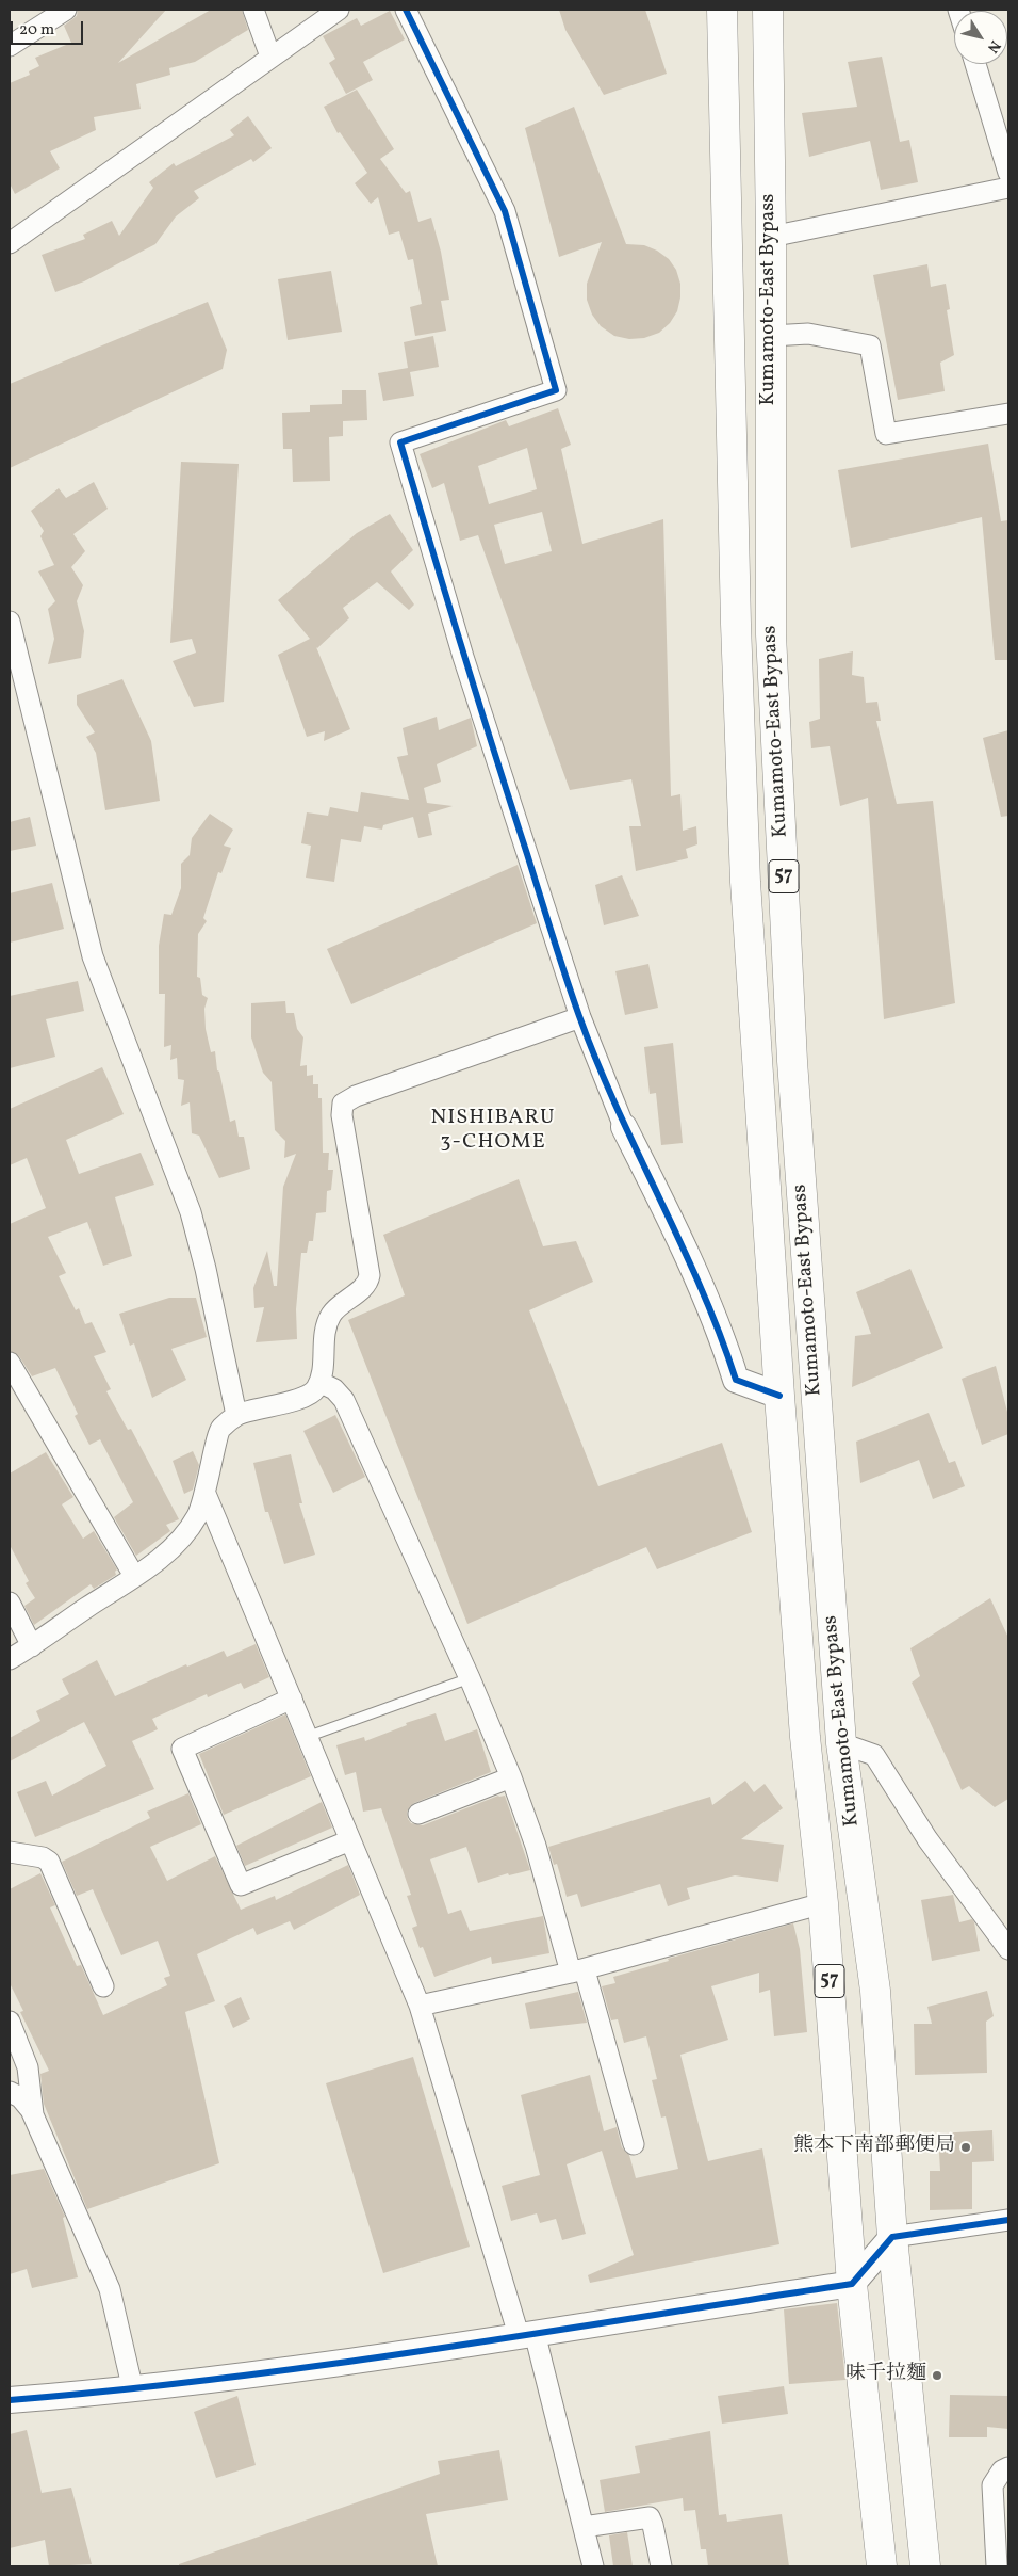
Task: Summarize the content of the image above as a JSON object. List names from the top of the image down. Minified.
{"streets":{"highway":["Kumamoto-East Bypass","57"]},"districts":["NISHIBARU 3-CHOME"],"places":["熊本下南部郵便局","味千拉麵"],"scale_bar":"20 m","north":"bottom right"}
